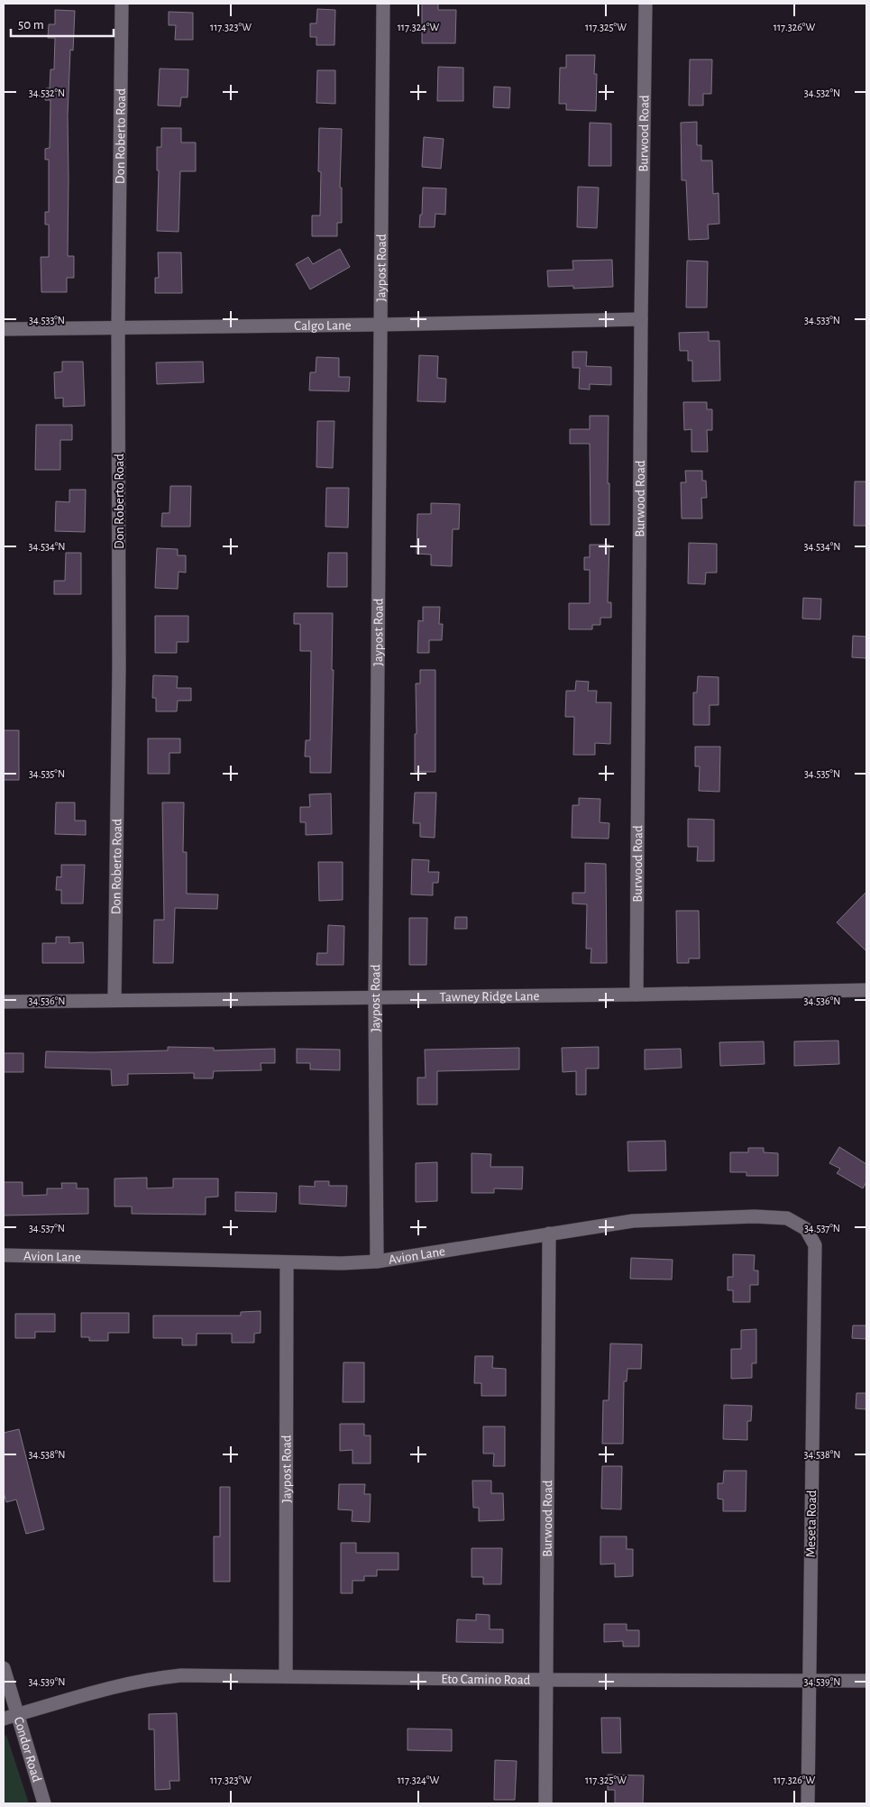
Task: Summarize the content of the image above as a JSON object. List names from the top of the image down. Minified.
{"streets":{"street":["Burwood Road","Don Roberto Road","Jaypost Road","Calgo Lane","Tawney Ridge Lane","Avion Lane","Meseta Road","Eto Camino Road","Condor Road"]},"crossings":[["Burwood Road","Calgo Lane"],["Burwood Road","Tawney Ridge Lane"],["Burwood Road","Avion Lane"],["Burwood Road","Eto Camino Road"],["Don Roberto Road","Calgo Lane"],["Don Roberto Road","Tawney Ridge Lane"],["Jaypost Road","Calgo Lane"],["Jaypost Road","Tawney Ridge Lane"],["Jaypost Road","Avion Lane"],["Jaypost Road","Eto Camino Road"],["Avion Lane","Meseta Road"],["Meseta Road","Eto Camino Road"],["Eto Camino Road","Condor Road"]],"scale_bar":"50 m","coordinates":["117.323°W","117.324°W","117.325°W","117.326°W","34.532°N","34.533°N","34.534°N","34.535°N","34.536°N","34.537°N","34.538°N","34.539°N"]}
